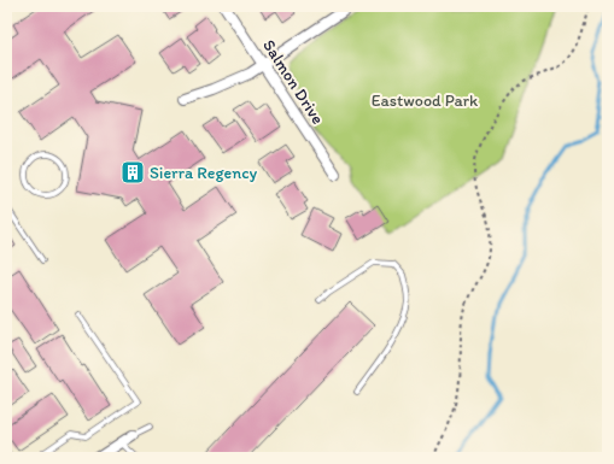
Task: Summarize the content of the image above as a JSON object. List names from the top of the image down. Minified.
{"streets":{"street":["Salmon Drive"]},"parks":["Eastwood Park"],"places":{"building":["Sierra Regency"]}}
